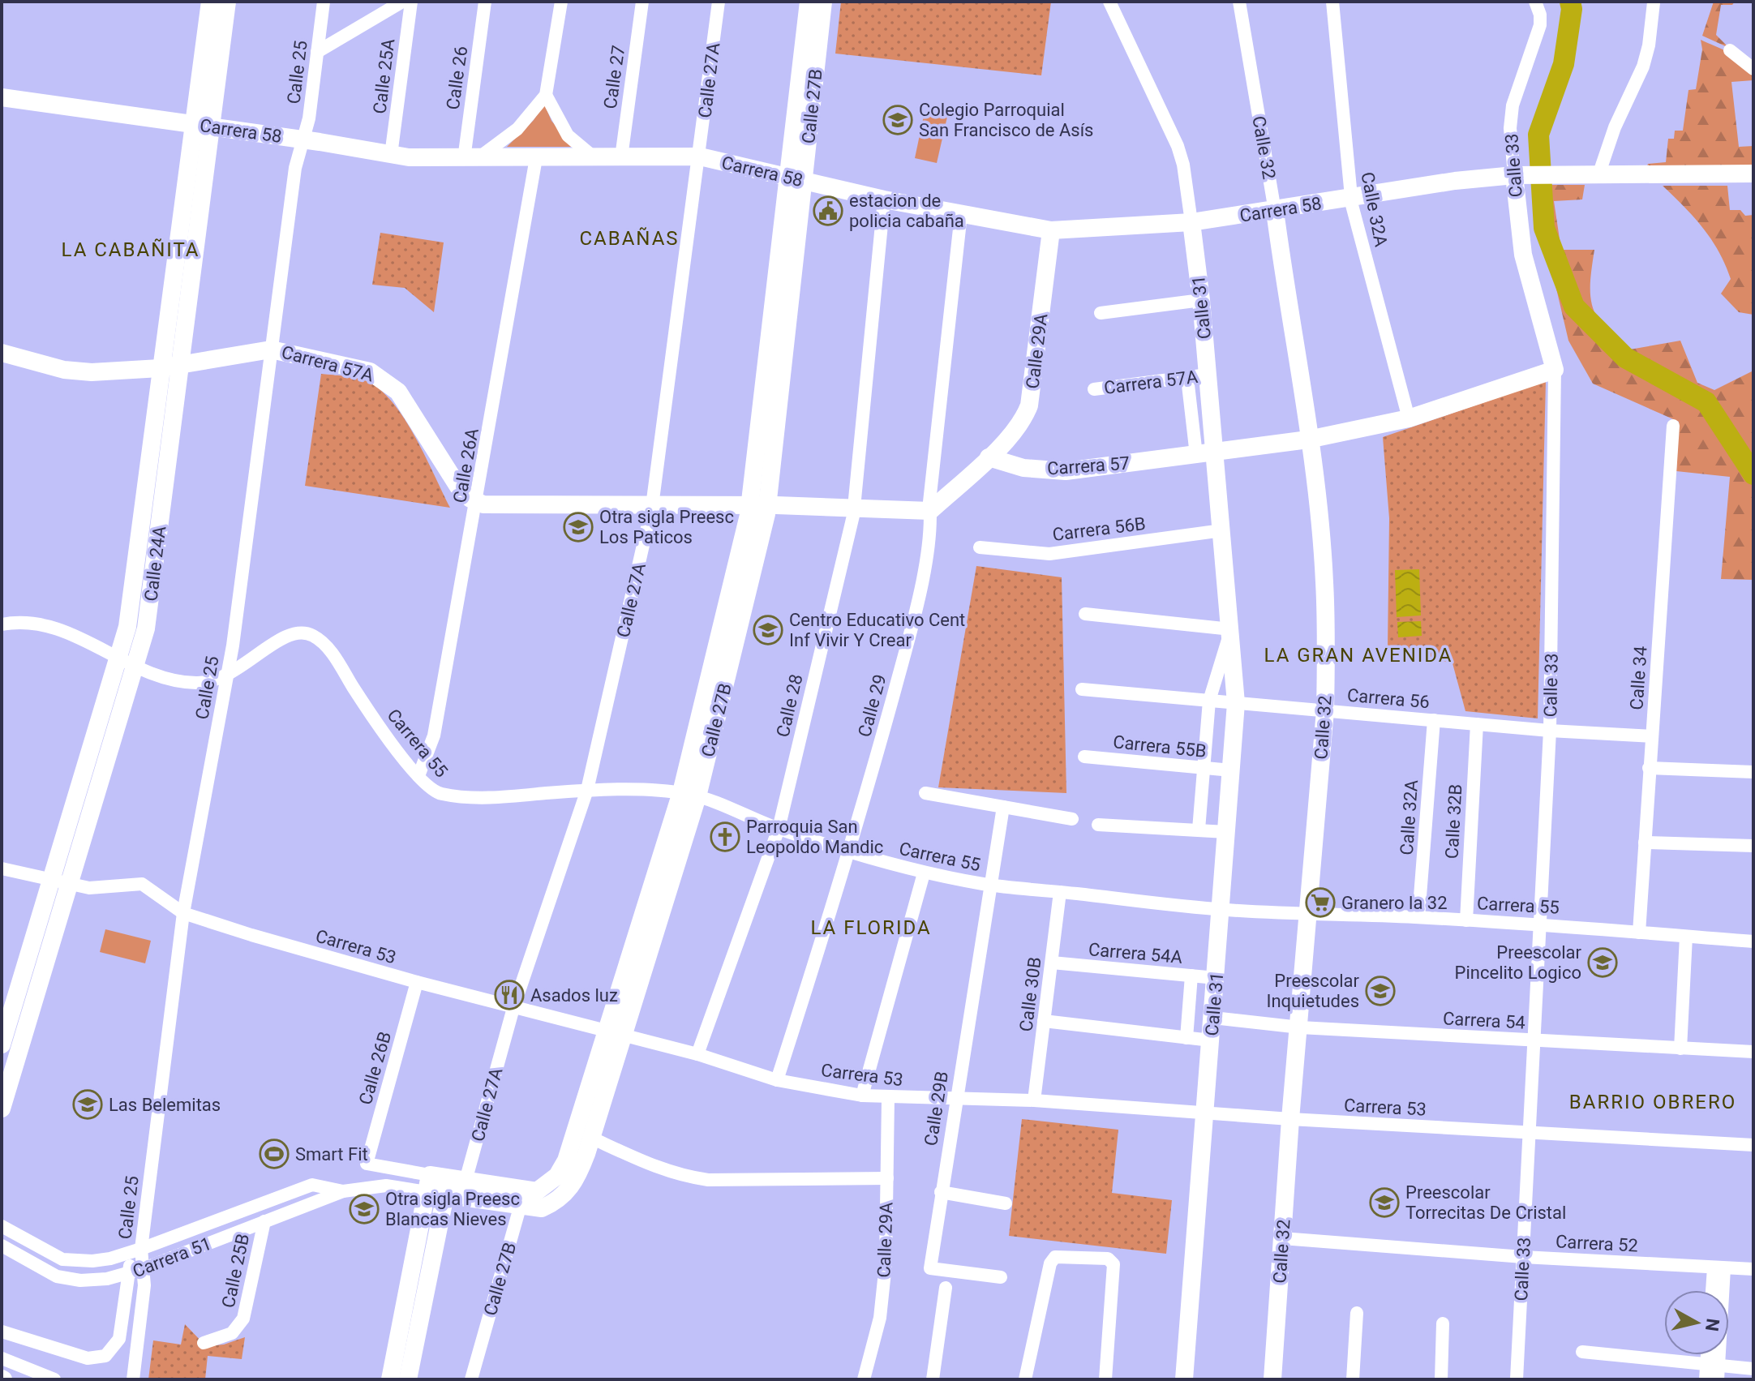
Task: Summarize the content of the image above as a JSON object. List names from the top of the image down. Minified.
{"streets":{"main road":["Calle 27A","Calle 27B","Carrera 58","Calle 32","Calle 33","Calle 31","Calle 29A","Carrera 57A","Carrera 57","Calle 24A","Carrera 51"],"street":["Calle 25","Calle 25A","Calle 27","Calle 26","Calle 32A","Calle 26A","Carrera 56B","Calle 34","Carrera 56","Calle 28","Calle 29","Carrera 55","Carrera 55B","Calle 32B","Carrera 53","Carrera 54A","Calle 30B","Carrera 54","Calle 26B","Calle 29B","Carrera 52","Calle 25B"]},"crossings":[["Calle 25","Carrera 58"],["Calle 25","Carrera 57A"],["Calle 25","Carrera 55"],["Calle 25","Carrera 53"],["Calle 25","Carrera 51"],["Calle 25A","Carrera 58"],["Calle 27","Carrera 58"],["Calle 26","Carrera 58"],["Calle 27A","Carrera 58"],["Calle 27A","Carrera 55"],["Calle 27A","Carrera 53"],["Calle 27A","Carrera 51"],["Calle 27B","Carrera 58"],["Calle 27B","Carrera 55"],["Calle 27B","Carrera 53"],["Calle 27B","Carrera 51"],["Carrera 58","Calle 32"],["Carrera 58","Calle 33"],["Carrera 58","Calle 32A"],["Carrera 58","Calle 31"],["Carrera 58","Calle 29A"],["Carrera 58","Calle 26A"],["Carrera 58","Calle 24A"],["Carrera 58","Calle 28"],["Carrera 58","Calle 29"],["Calle 32","Carrera 57"],["Calle 32","Carrera 56"],["Calle 32","Carrera 55"],["Calle 32","Carrera 53"],["Calle 32","Carrera 54"],["Calle 32","Carrera 52"],["Calle 33","Carrera 57"],["Calle 33","Carrera 56"],["Calle 33","Carrera 55"],["Calle 33","Carrera 53"],["Calle 33","Carrera 54"],["Calle 33","Carrera 52"],["Calle 32A","Carrera 57"],["Calle 32A","Carrera 56"],["Calle 32A","Carrera 55"],["Calle 31","Carrera 57A"],["Calle 31","Carrera 57"],["Calle 31","Carrera 56B"],["Calle 31","Carrera 56"],["Calle 31","Carrera 55"],["Calle 31","Carrera 55B"],["Calle 31","Carrera 53"],["Calle 31","Carrera 54A"],["Calle 31","Carrera 54"],["Calle 29A","Carrera 57"],["Calle 29A","Carrera 53"],["Carrera 57A","Calle 26A"],["Carrera 57A","Calle 24A"],["Calle 26A","Carrera 55"],["Calle 24A","Carrera 55"],["Calle 24A","Carrera 53"],["Calle 34","Carrera 56"],["Calle 34","Carrera 55"],["Carrera 56","Calle 32B"],["Calle 28","Carrera 55"],["Calle 28","Carrera 53"],["Calle 29","Carrera 55"],["Calle 29","Carrera 53"],["Carrera 55","Calle 32B"],["Carrera 55","Calle 30B"],["Carrera 55","Calle 29B"],["Carrera 53","Calle 30B"],["Carrera 53","Calle 26B"],["Carrera 53","Calle 29B"],["Carrera 54A","Calle 30B"],["Calle 26B","Carrera 51"],["Carrera 51","Calle 25B"]],"districts":["CABAÑAS","LA CABAÑITA","LA GRAN AVENIDA","LA FLORIDA","BARRIO OBRERO"],"places":{"school or university":["Colegio Parroquial San Francisco de Asís","Otra sigla Preesc Los Paticos","Centro Educativo Cent Inf Vivir Y Crear","Preescolar Pincelito Logico","Preescolar Inquietudes","Las Belemitas","Preescolar Torrecitas De Cristal","Otra sigla Preesc Blancas Nieves"],"public building":["estacion de policia cabaña"],"church":["Parroquia San Leopoldo Mandic"],"supermarket":["Granero la 32"],"restaurant":["Asados luz"],"sports":["Smart Fit"]},"north":"right"}
